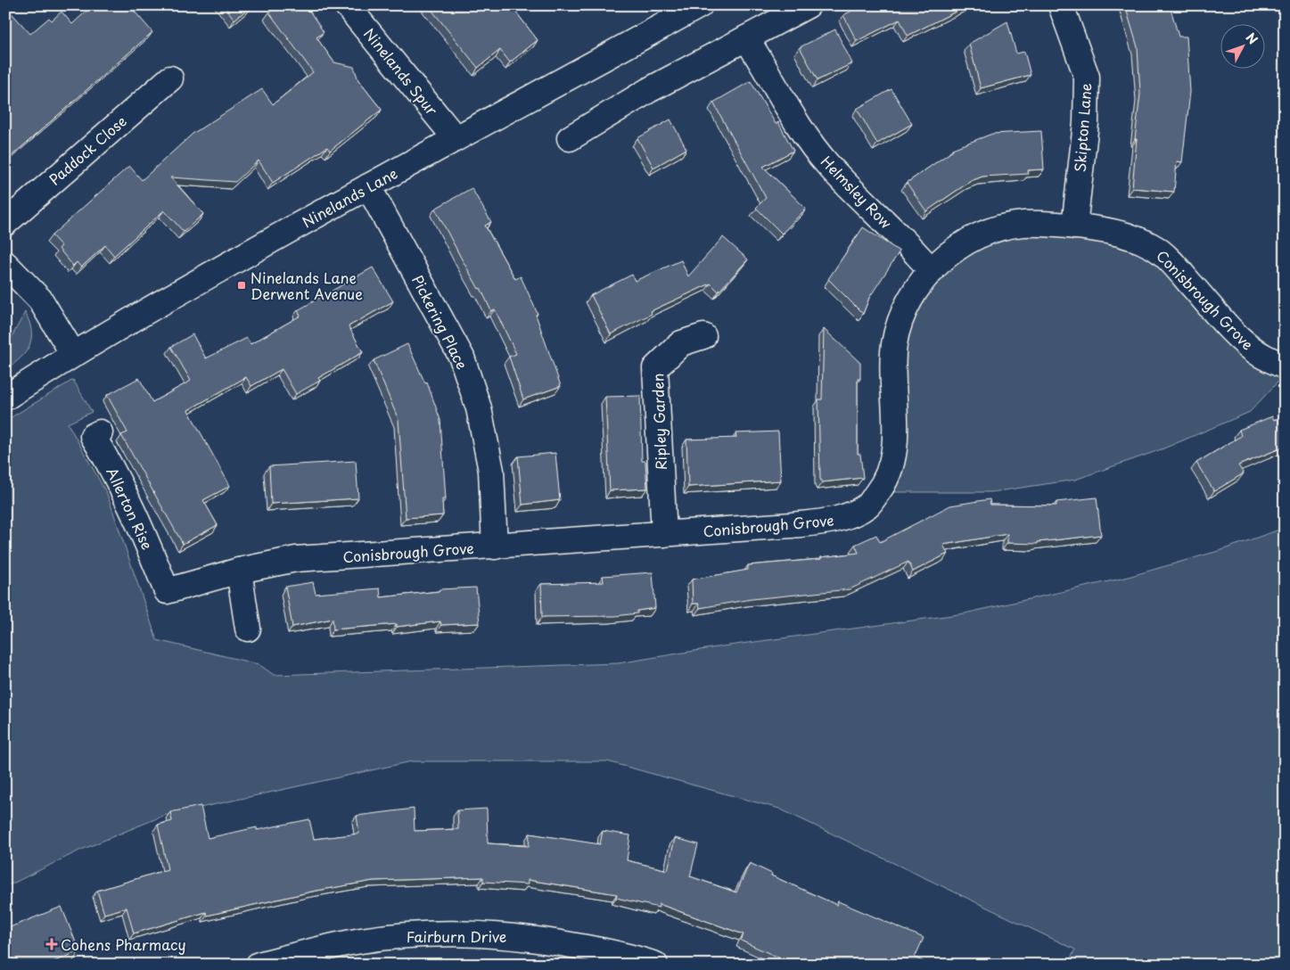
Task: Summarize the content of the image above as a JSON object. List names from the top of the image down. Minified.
{"streets":{"street":["Ninelands Spur","Skipton Lane","Paddock Close","Helmsley Row","Ninelands Lane","Conisbrough Grove","Pickering Place","Ripley Garden","Allerton Rise","Fairburn Drive"]},"crossings":[["Ninelands Spur","Ninelands Lane"],["Skipton Lane","Conisbrough Grove"],["Helmsley Row","Conisbrough Grove"],["Ninelands Lane","Pickering Place"],["Conisbrough Grove","Pickering Place"],["Conisbrough Grove","Ripley Garden"],["Conisbrough Grove","Allerton Rise"]],"places":{"transit":["Ninelands Lane Derwent Avenue"],"health":["Cohens Pharmacy"]},"north":"top right"}
